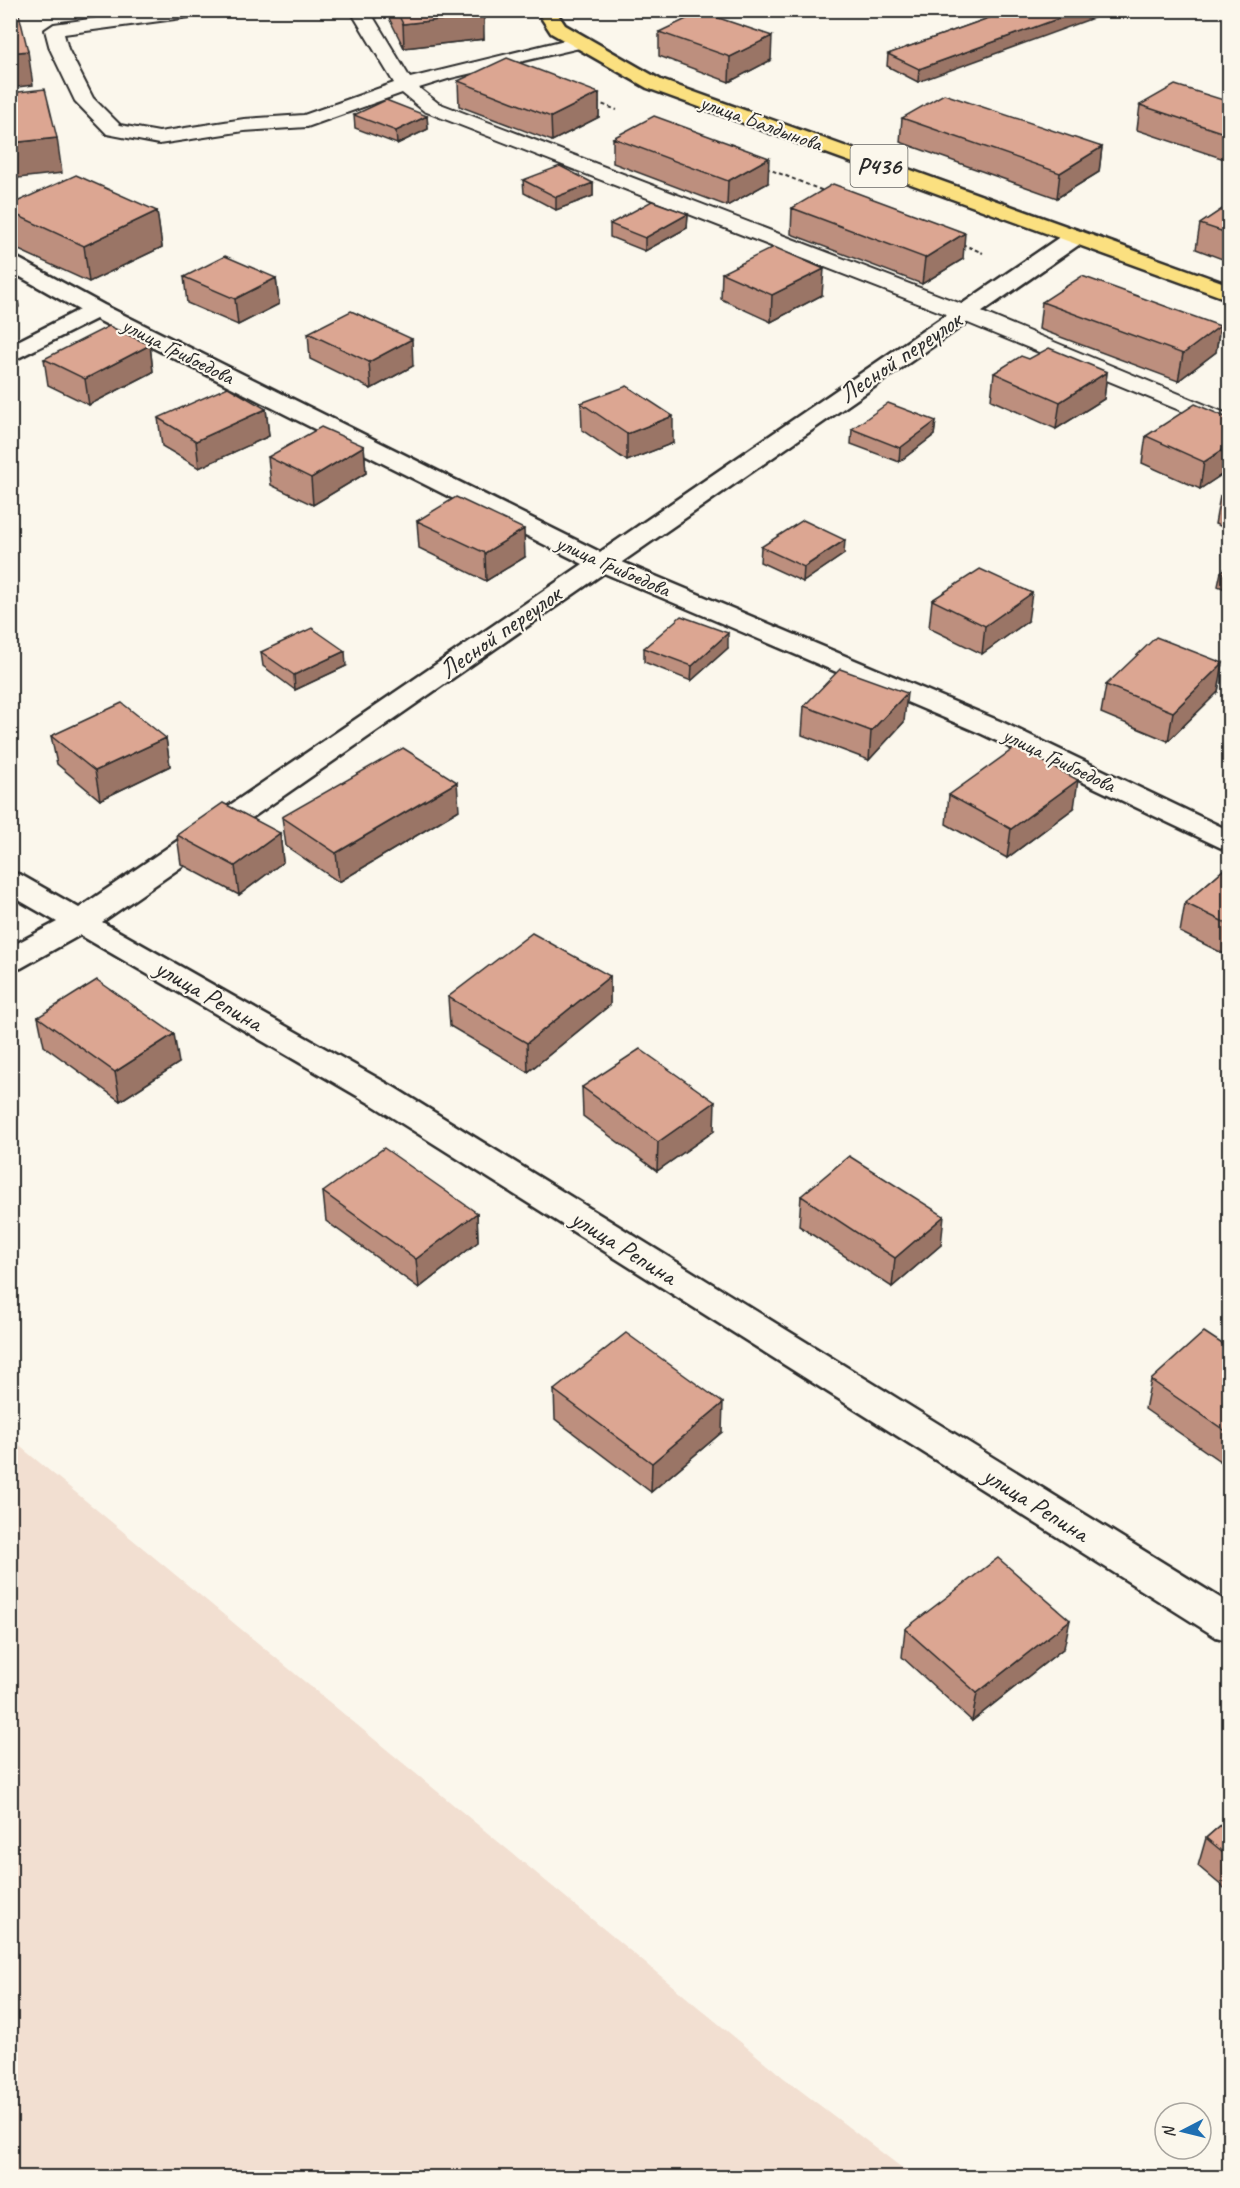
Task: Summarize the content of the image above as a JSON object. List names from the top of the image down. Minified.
{"streets":{"main road":["улица Балдынова","P436"],"street":["улица Грибоедова","Лесной переулок","улица Репина"]},"crossings":[["улица Балдынова","Лесной переулок"],["улица Грибоедова","Лесной переулок"],["Лесной переулок","улица Репина"]],"north":"left"}
